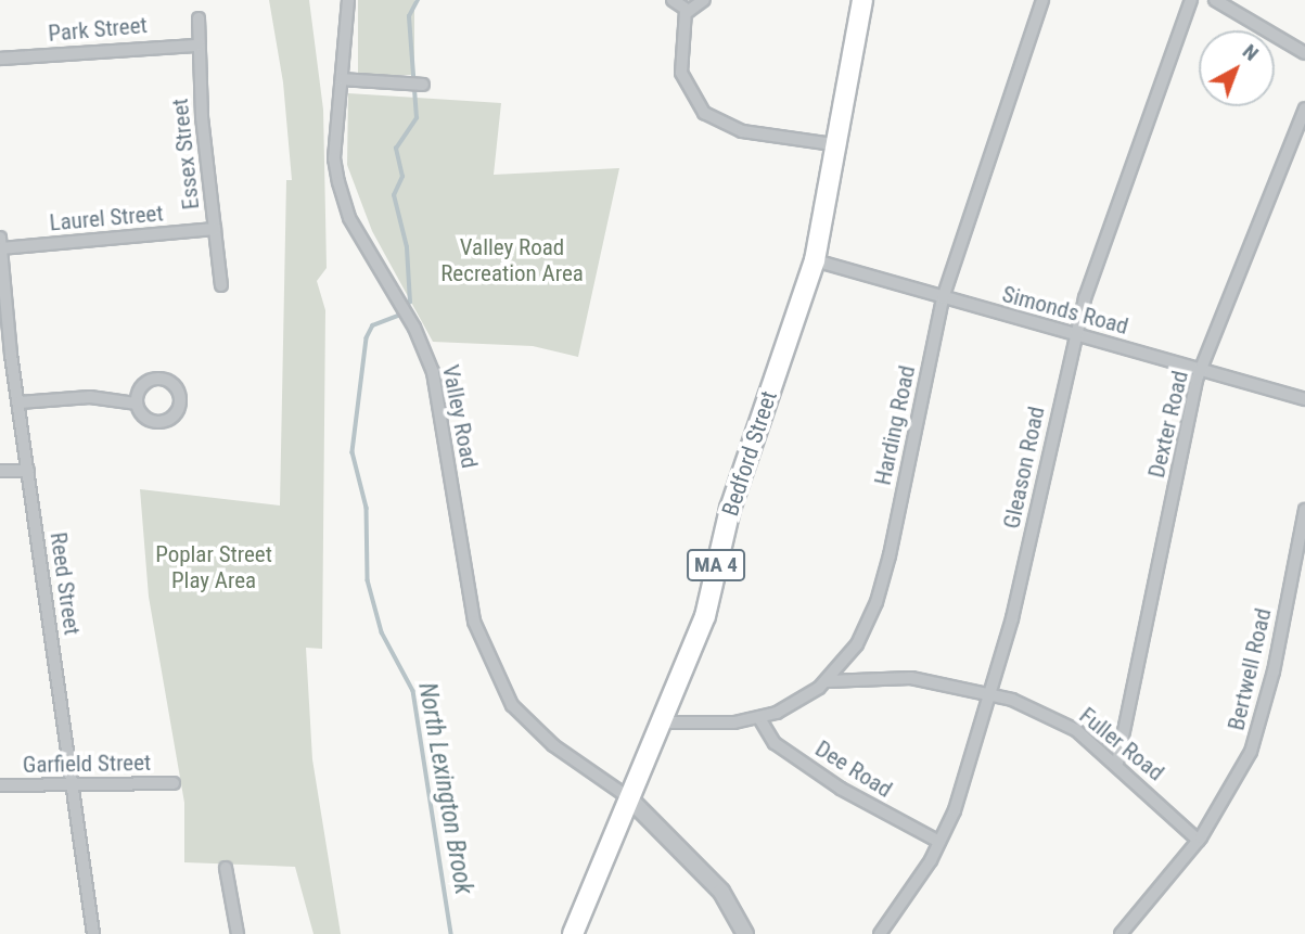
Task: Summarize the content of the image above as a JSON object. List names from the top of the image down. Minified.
{"streets":{"main road":["Bedford Street","MA 4"],"street":["Park Street","Essex Street","Laurel Street","Simonds Road","Valley Road","Dexter Road","Harding Road","Gleason Road","Reed Street","Bertwell Road","Fuller Road","Garfield Street","Dee Road"]},"crossings":[["Park Street","Essex Street"],["Essex Street","Laurel Street"],["Laurel Street","Reed Street"],["Simonds Road","Dexter Road"],["Simonds Road","Harding Road"],["Simonds Road","Bedford Street"],["Simonds Road","Gleason Road"],["Valley Road","Bedford Street"],["Dexter Road","Fuller Road"],["Harding Road","Bedford Street"],["Harding Road","Fuller Road"],["Harding Road","Dee Road"],["Gleason Road","Fuller Road"],["Gleason Road","Dee Road"],["Reed Street","Garfield Street"],["Bertwell Road","Fuller Road"]],"water":["North Lexington Brook"],"parks":["Valley Road Recreation Area","Poplar Street Play Area"],"north":"top right"}
